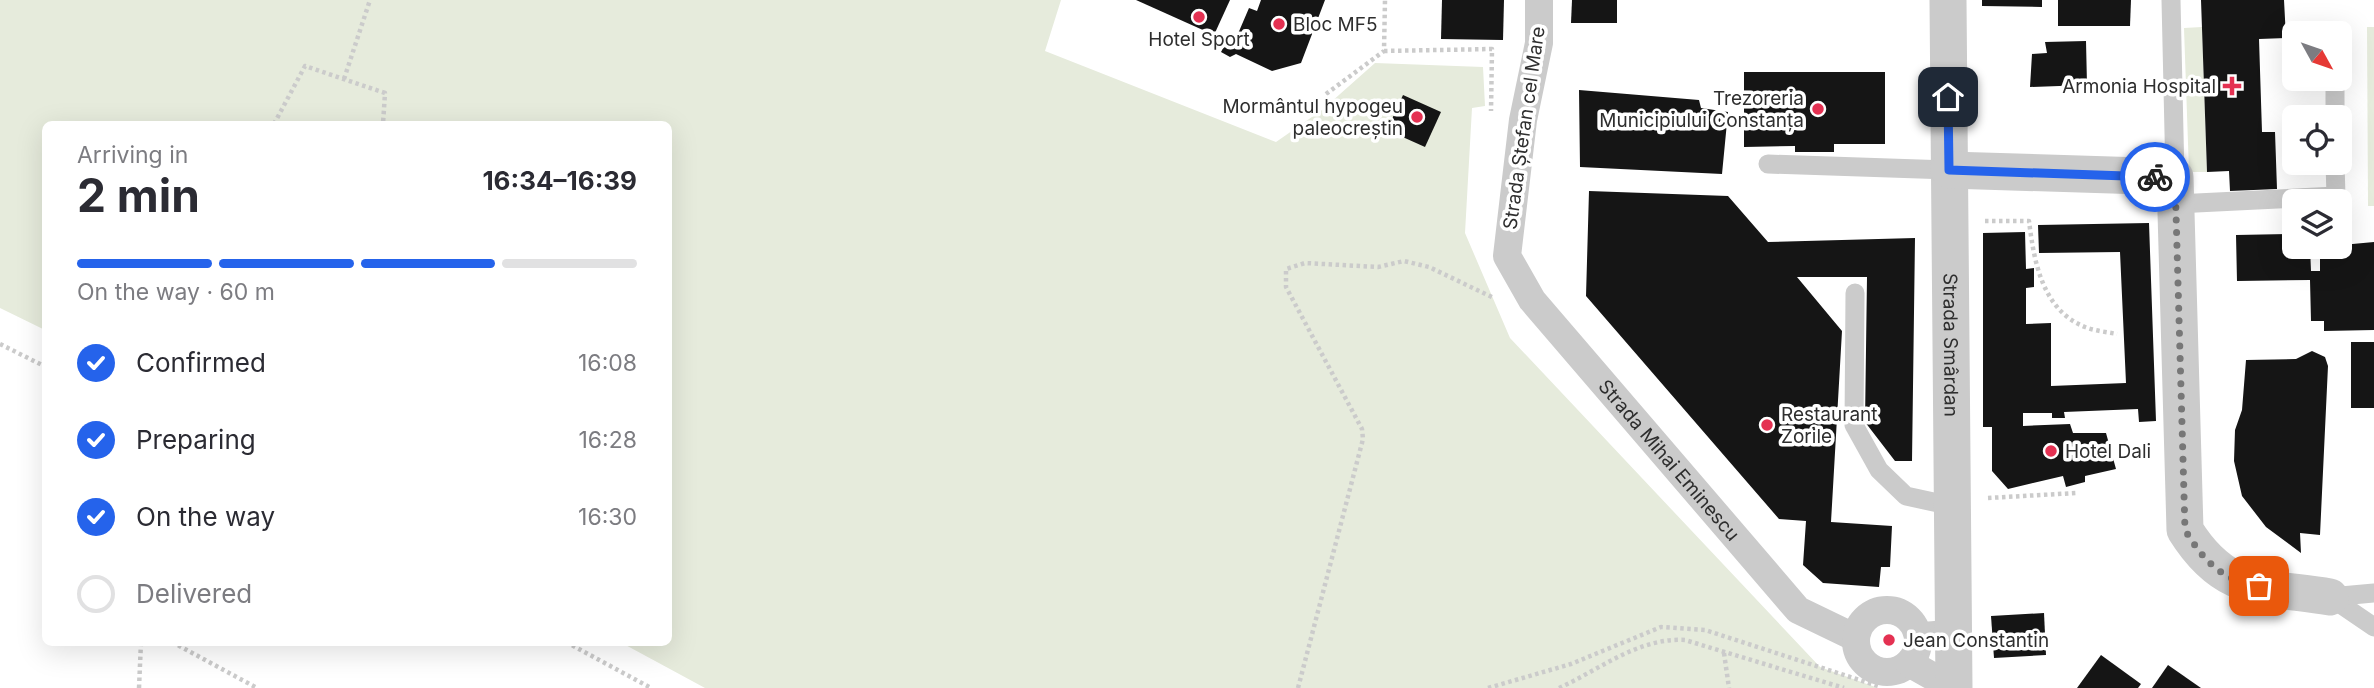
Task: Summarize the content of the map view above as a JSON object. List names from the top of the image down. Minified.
{"streets":{"street":["Strada Ștefan cel Mare","Strada Smârdan","Strada Mihai Eminescu"]},"crossings":[["Strada Ștefan cel Mare","Strada Mihai Eminescu"]],"places":{"other":["Hotel Sport","Bloc MF5","Trezoreria Municipiului Constanța","Mormântul hypogeu paleocreștin","Restaurant Zorile","Hotel Dali","Jean Constantin"],"health":["Armonia Hospital"]},"north":"bottom right","page":{"heading":["2 min","Arriving in","16:34–16:39"],"bar":"On the way · 60 m","list":[["Confirmed","16:08"],["Preparing","16:28"],["On the way","16:30"],"Delivered"]}}
